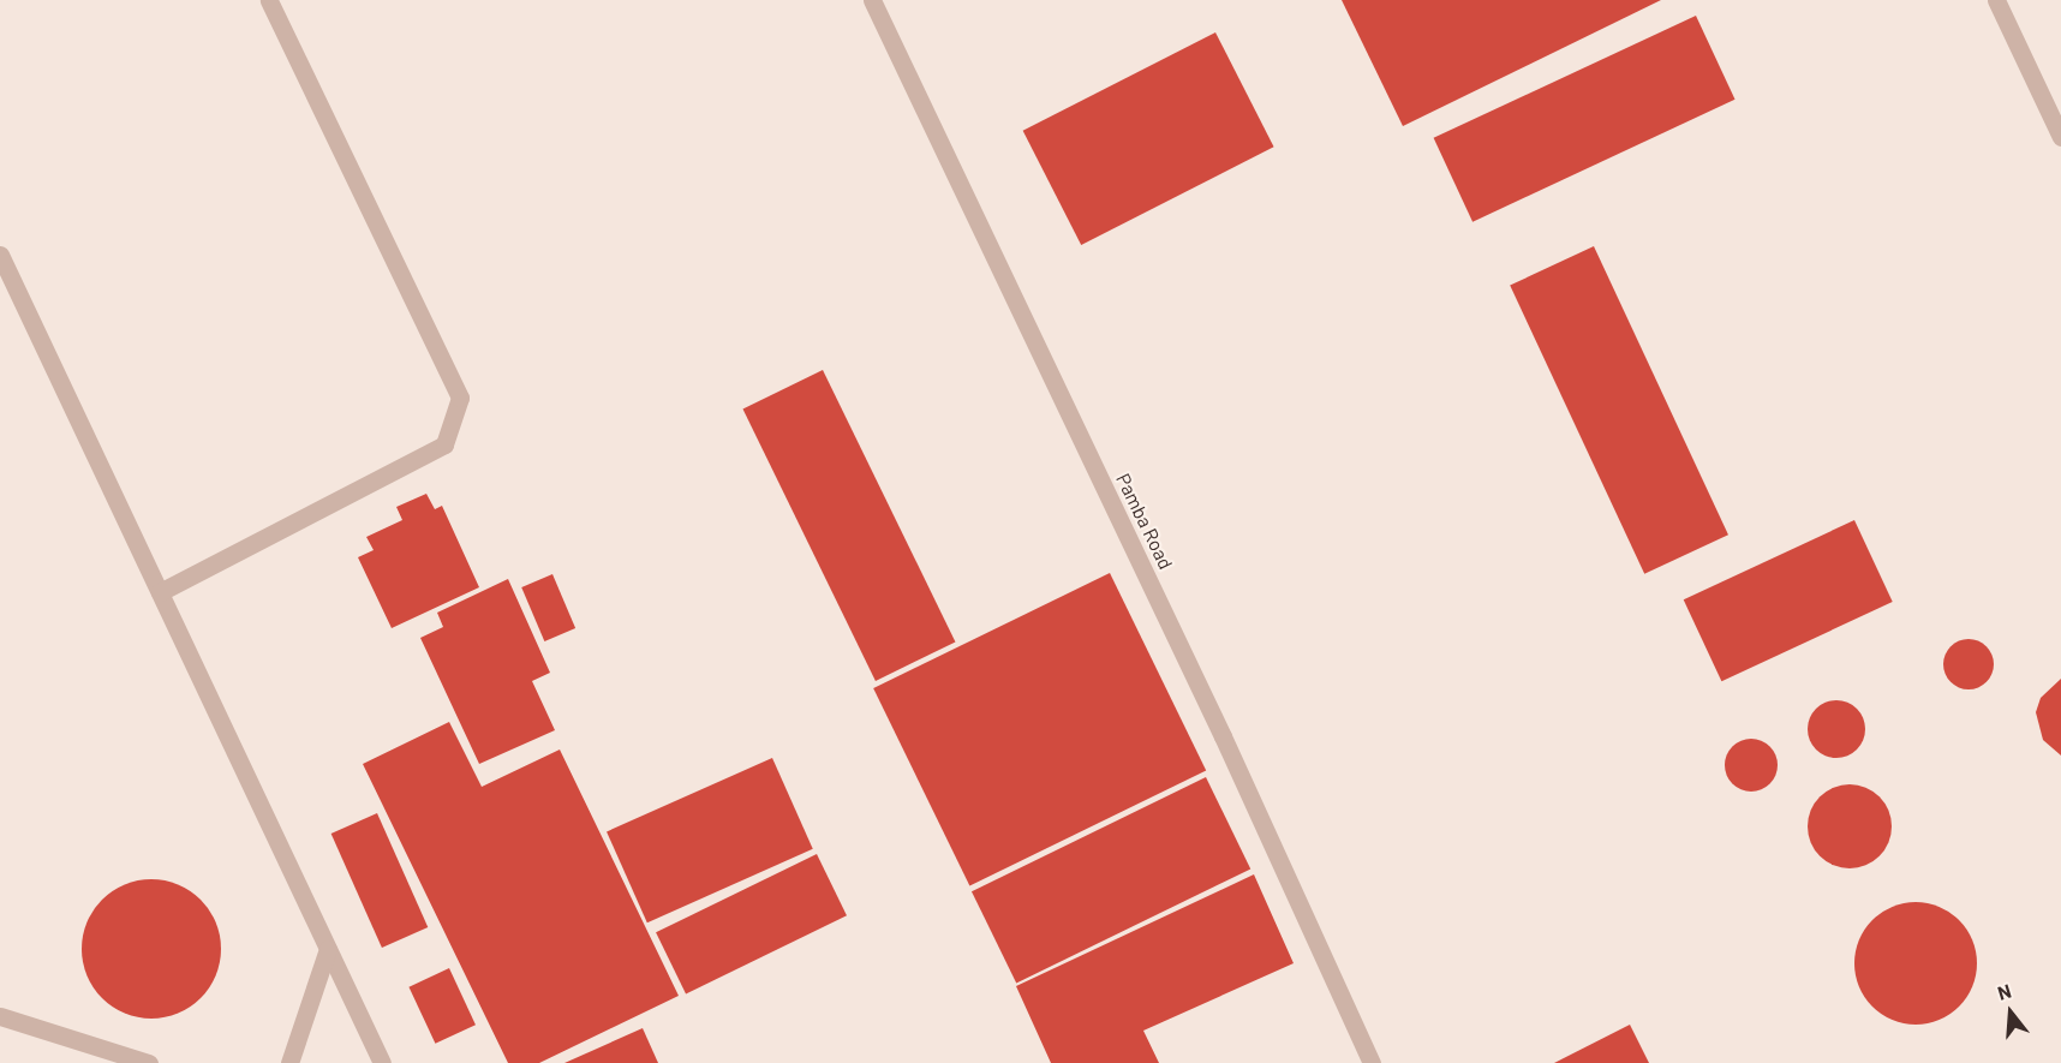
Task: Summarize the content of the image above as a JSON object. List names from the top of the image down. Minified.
{"streets":{"lane":["Pamba Road"]},"north":"top"}
